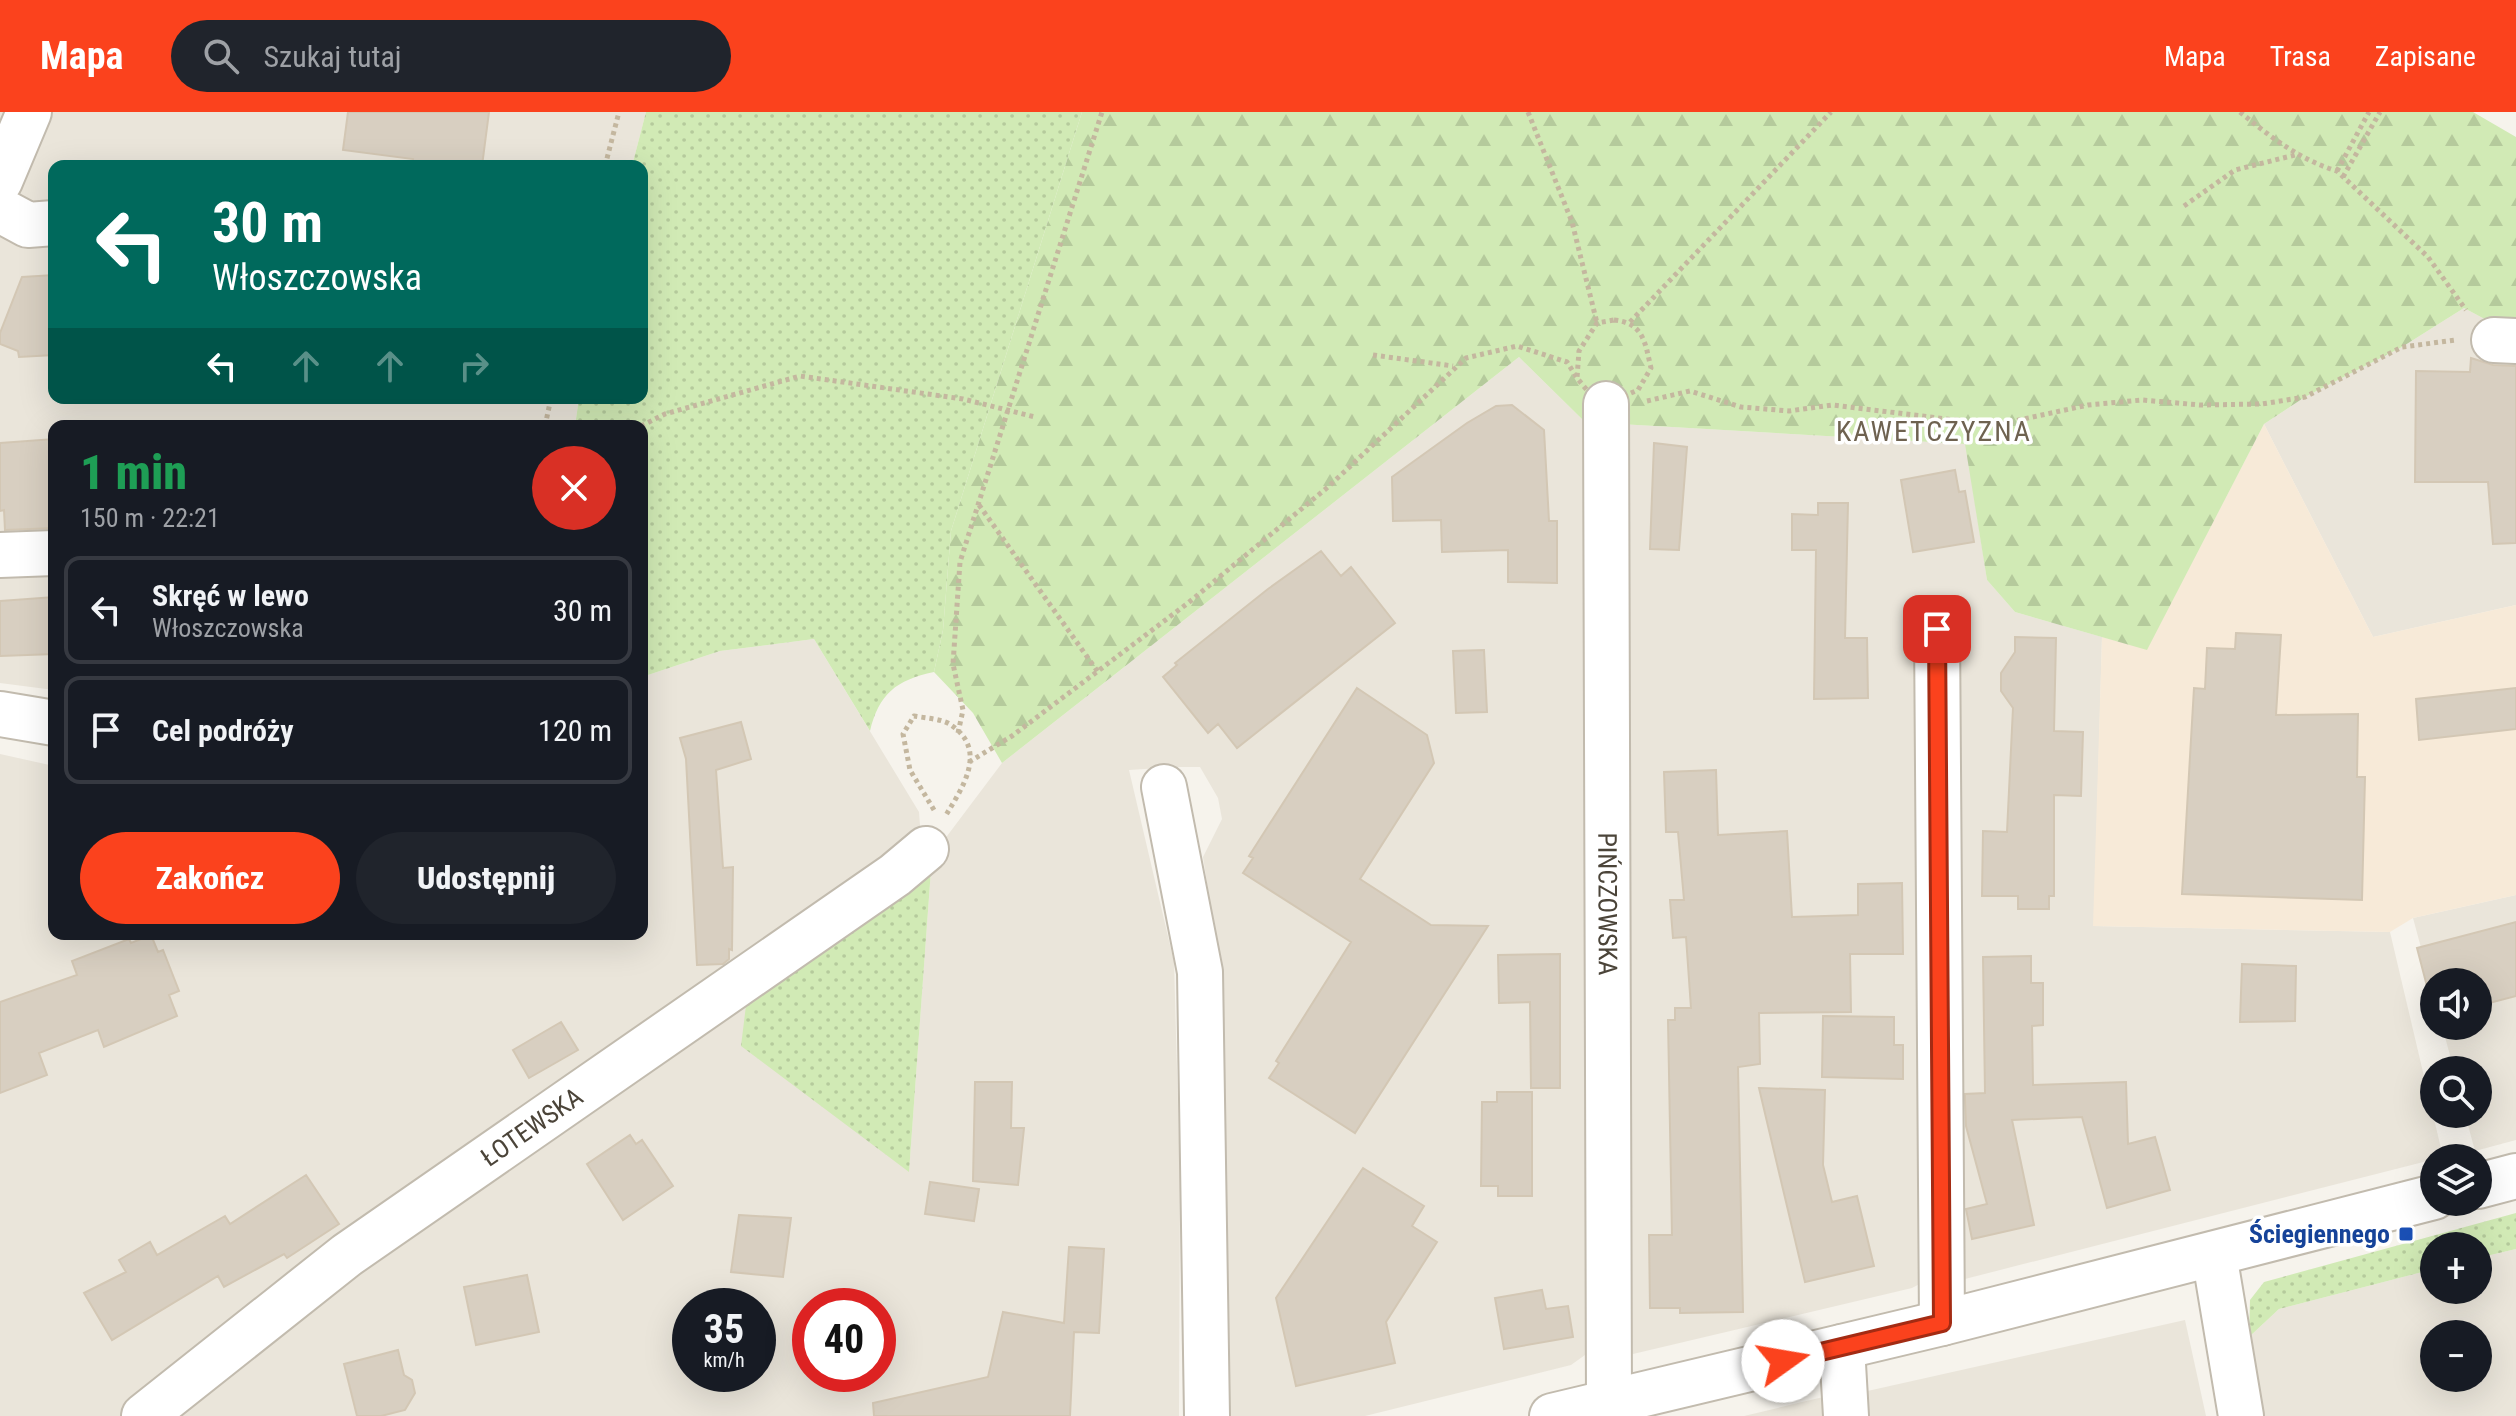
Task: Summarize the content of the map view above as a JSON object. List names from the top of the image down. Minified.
{"streets":{"street":["PIŃCZOWSKA","ŁOTEWSKA"]},"districts":["KAWETCZYZNA"],"places":{"transit":["Ściegiennego"]},"page":{"header":"Mapa","search":"Szukaj tutaj","nav":["Mapa","Trasa","Zapisane"],"turn":["30 m","Włoszczowska"],"heading":["1 min","150 m · 22:21"],"list":[{"name":"Skręć w lewo","note":"Włoszczowska","value":"30 m"},{"name":"Cel podróży","value":"120 m"}],"buttons":["Zakończ","Udostępnij"],"map_buttons":["+","−"],"speed":"35 km/h","limit":"40"}}
